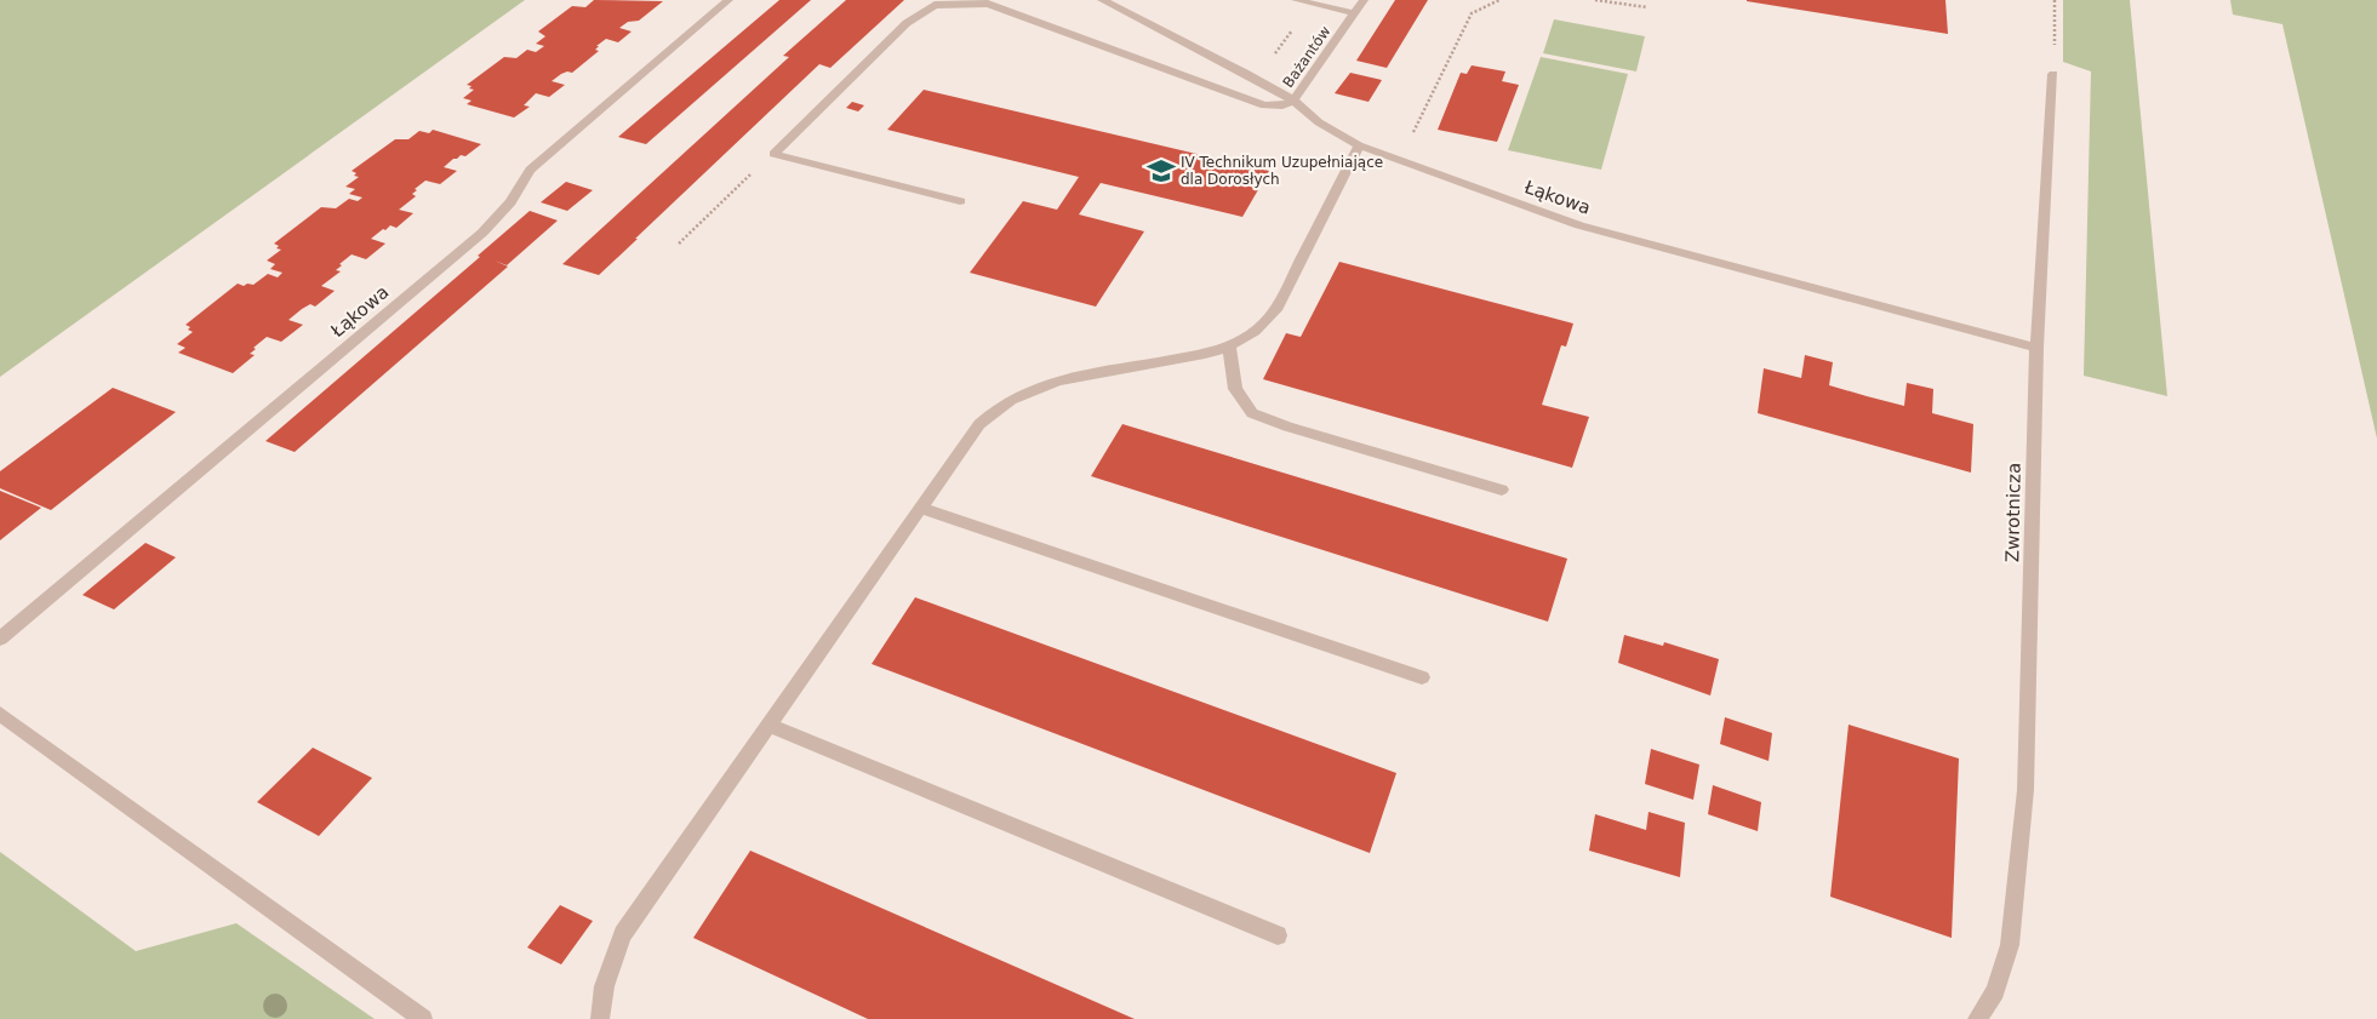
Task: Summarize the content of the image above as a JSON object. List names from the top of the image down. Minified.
{"streets":{"street":["Bażantów","Łąkowa","Zwrotnicza"]},"crossings":[["Bażantów","Łąkowa"],["Łąkowa","Zwrotnicza"]],"places":{"school or university":["IV Technikum Uzupełniające dla Dorosłych"]}}
